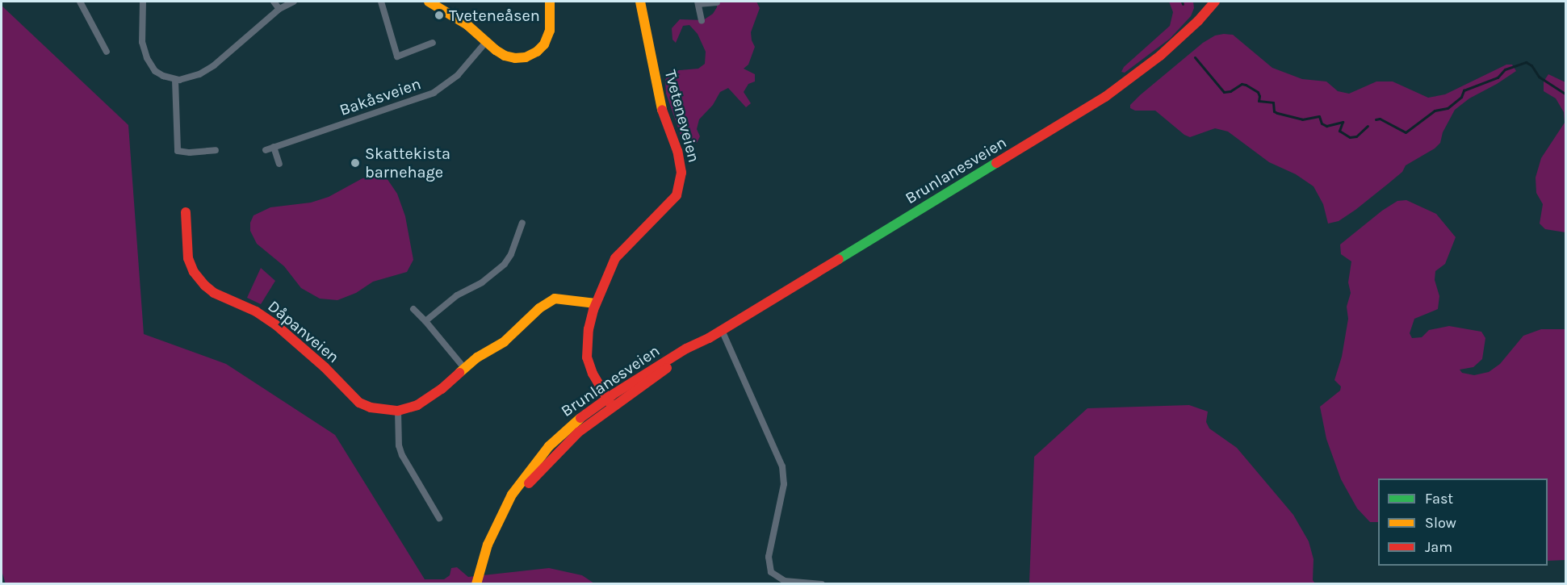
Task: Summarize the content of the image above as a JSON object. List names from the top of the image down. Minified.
{"streets":{"street":["Bakåsveien","Tveteneveien","Brunlanesveien","Dåpanveien"]},"crossings":[["Tveteneveien","Brunlanesveien"],["Tveteneveien","Dåpanveien"]],"places":["Tveteneåsen","Skattekista barnehage"],"legend":["Fast","Slow","Jam"]}
